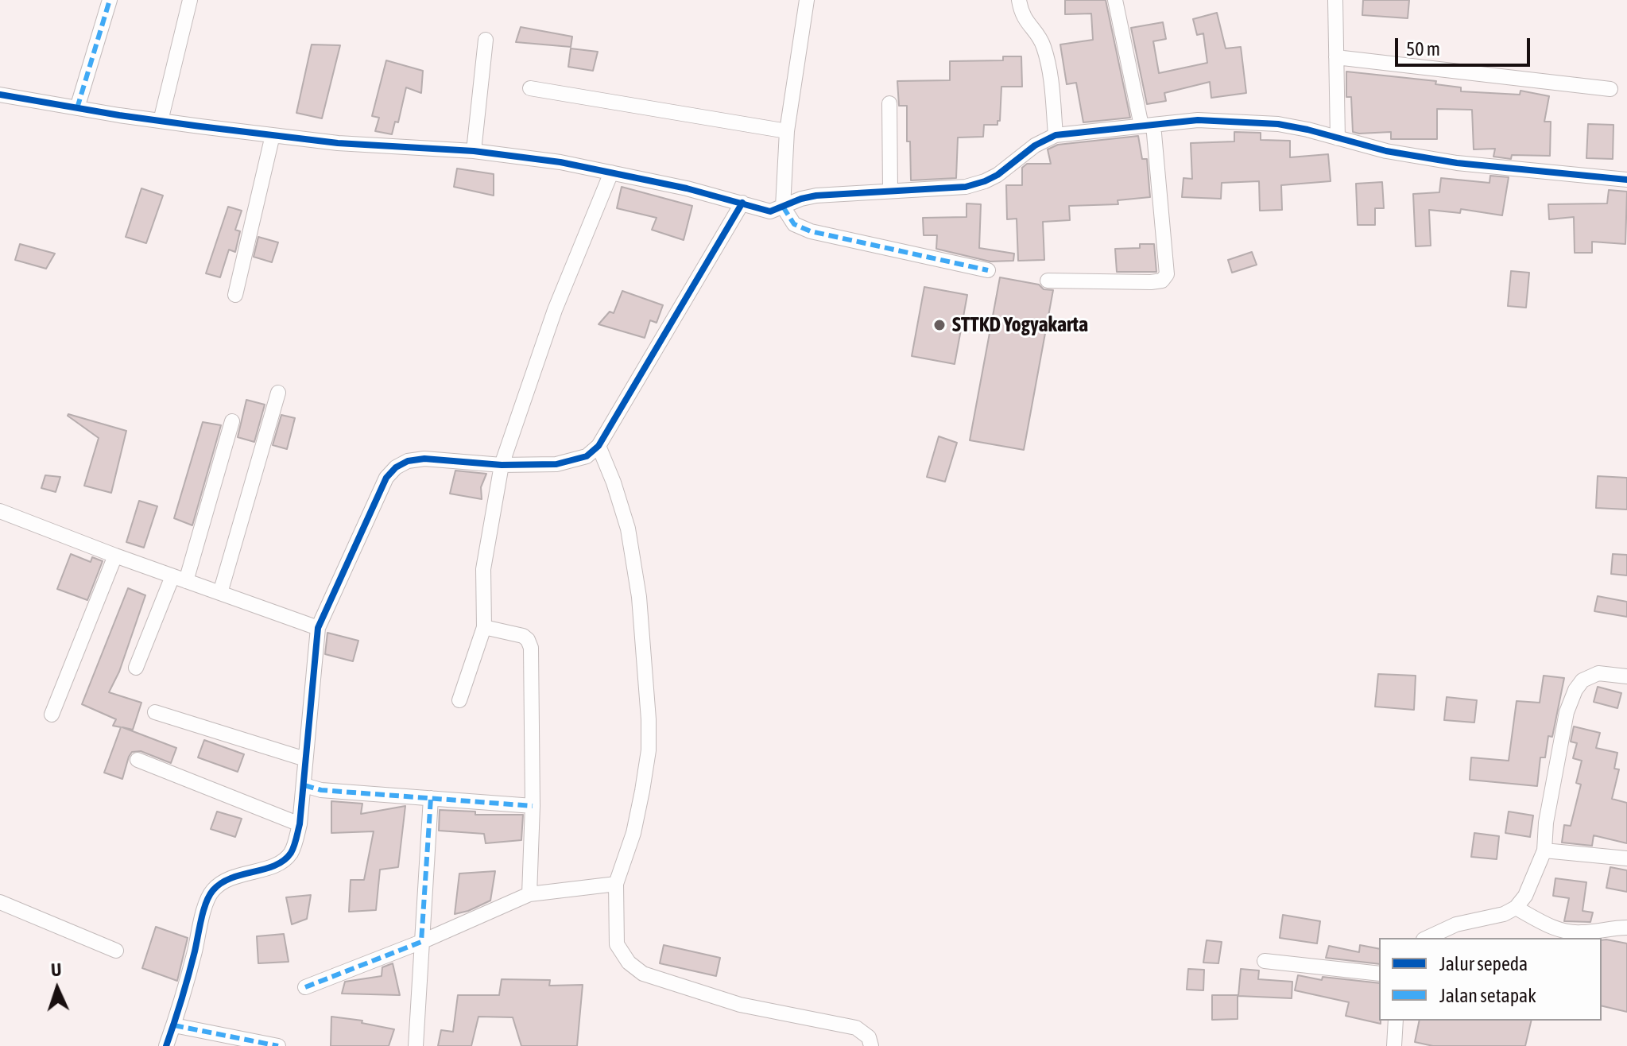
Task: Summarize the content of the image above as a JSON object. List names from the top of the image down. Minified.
{"places":["STTKD Yogyakarta"],"legend":["Jalur sepeda","Jalan setapak"],"scale_bar":"50 m","north":"top"}
